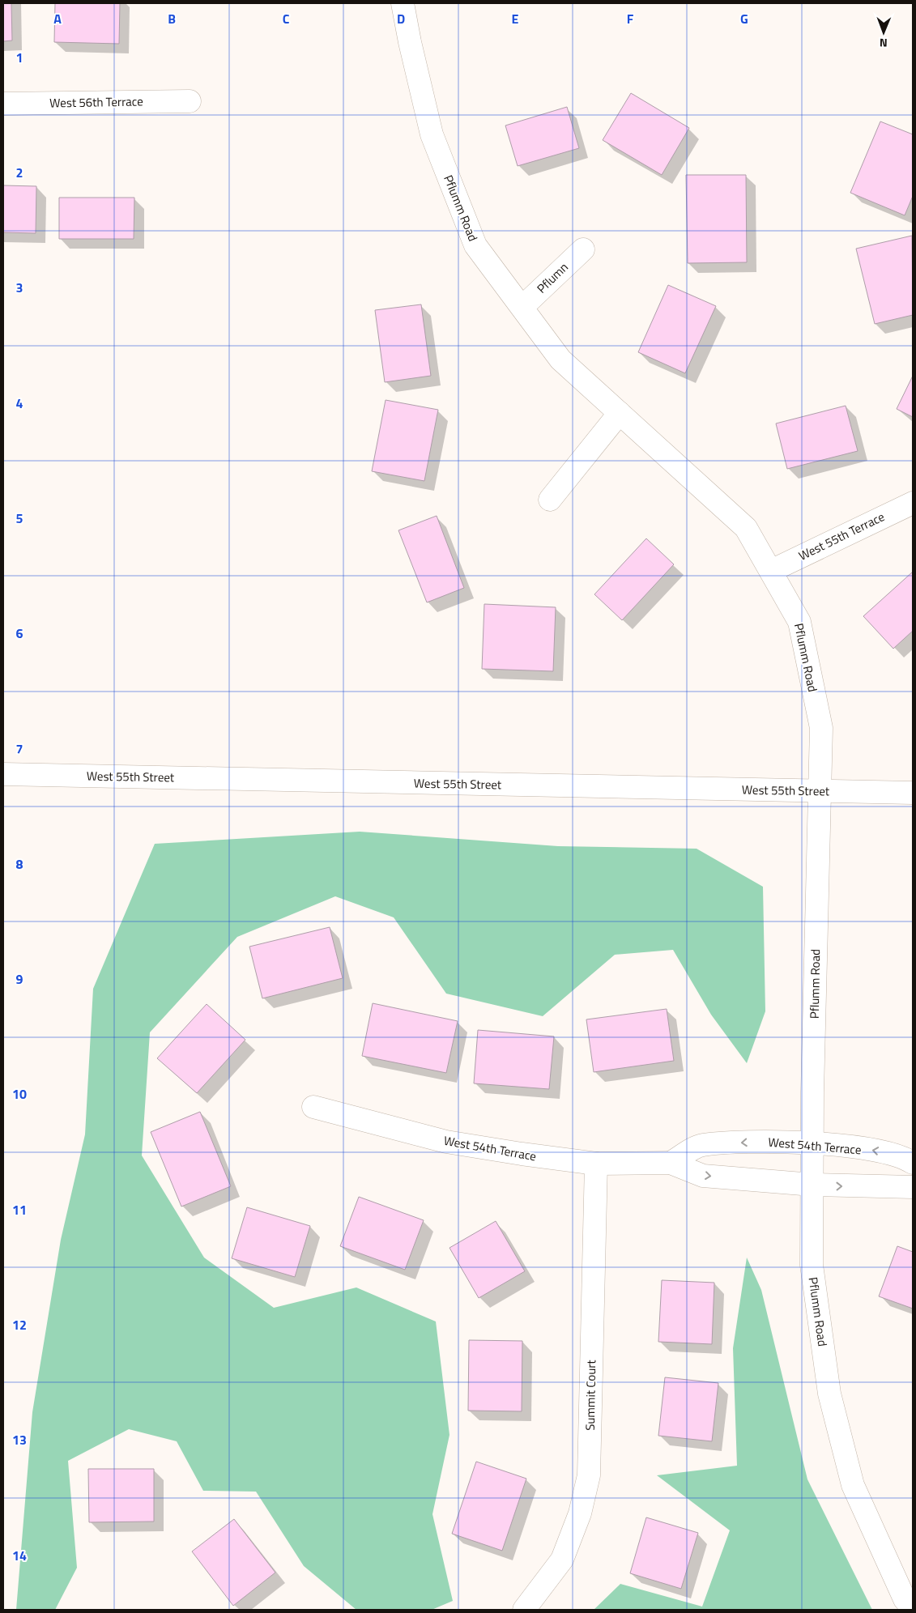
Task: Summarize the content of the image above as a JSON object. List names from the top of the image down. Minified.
{"streets":{"street":["West 56th Terrace","Pflumm Road","Pflumn","West 55th Terrace","West 55th Street","West 54th Terrace","Summit Court"]},"crossings":[["Pflumm Road","Pflumn"],["Pflumm Road","West 55th Terrace"],["Pflumm Road","West 55th Street"],["Pflumm Road","West 54th Terrace"],["West 54th Terrace","Summit Court"]],"north":"bottom","grid":{"columns":["A","B","C","D","E","F","G"],"rows":["1","2","3","4","5","6","7","8","9","10","11","12","13","14"]}}
